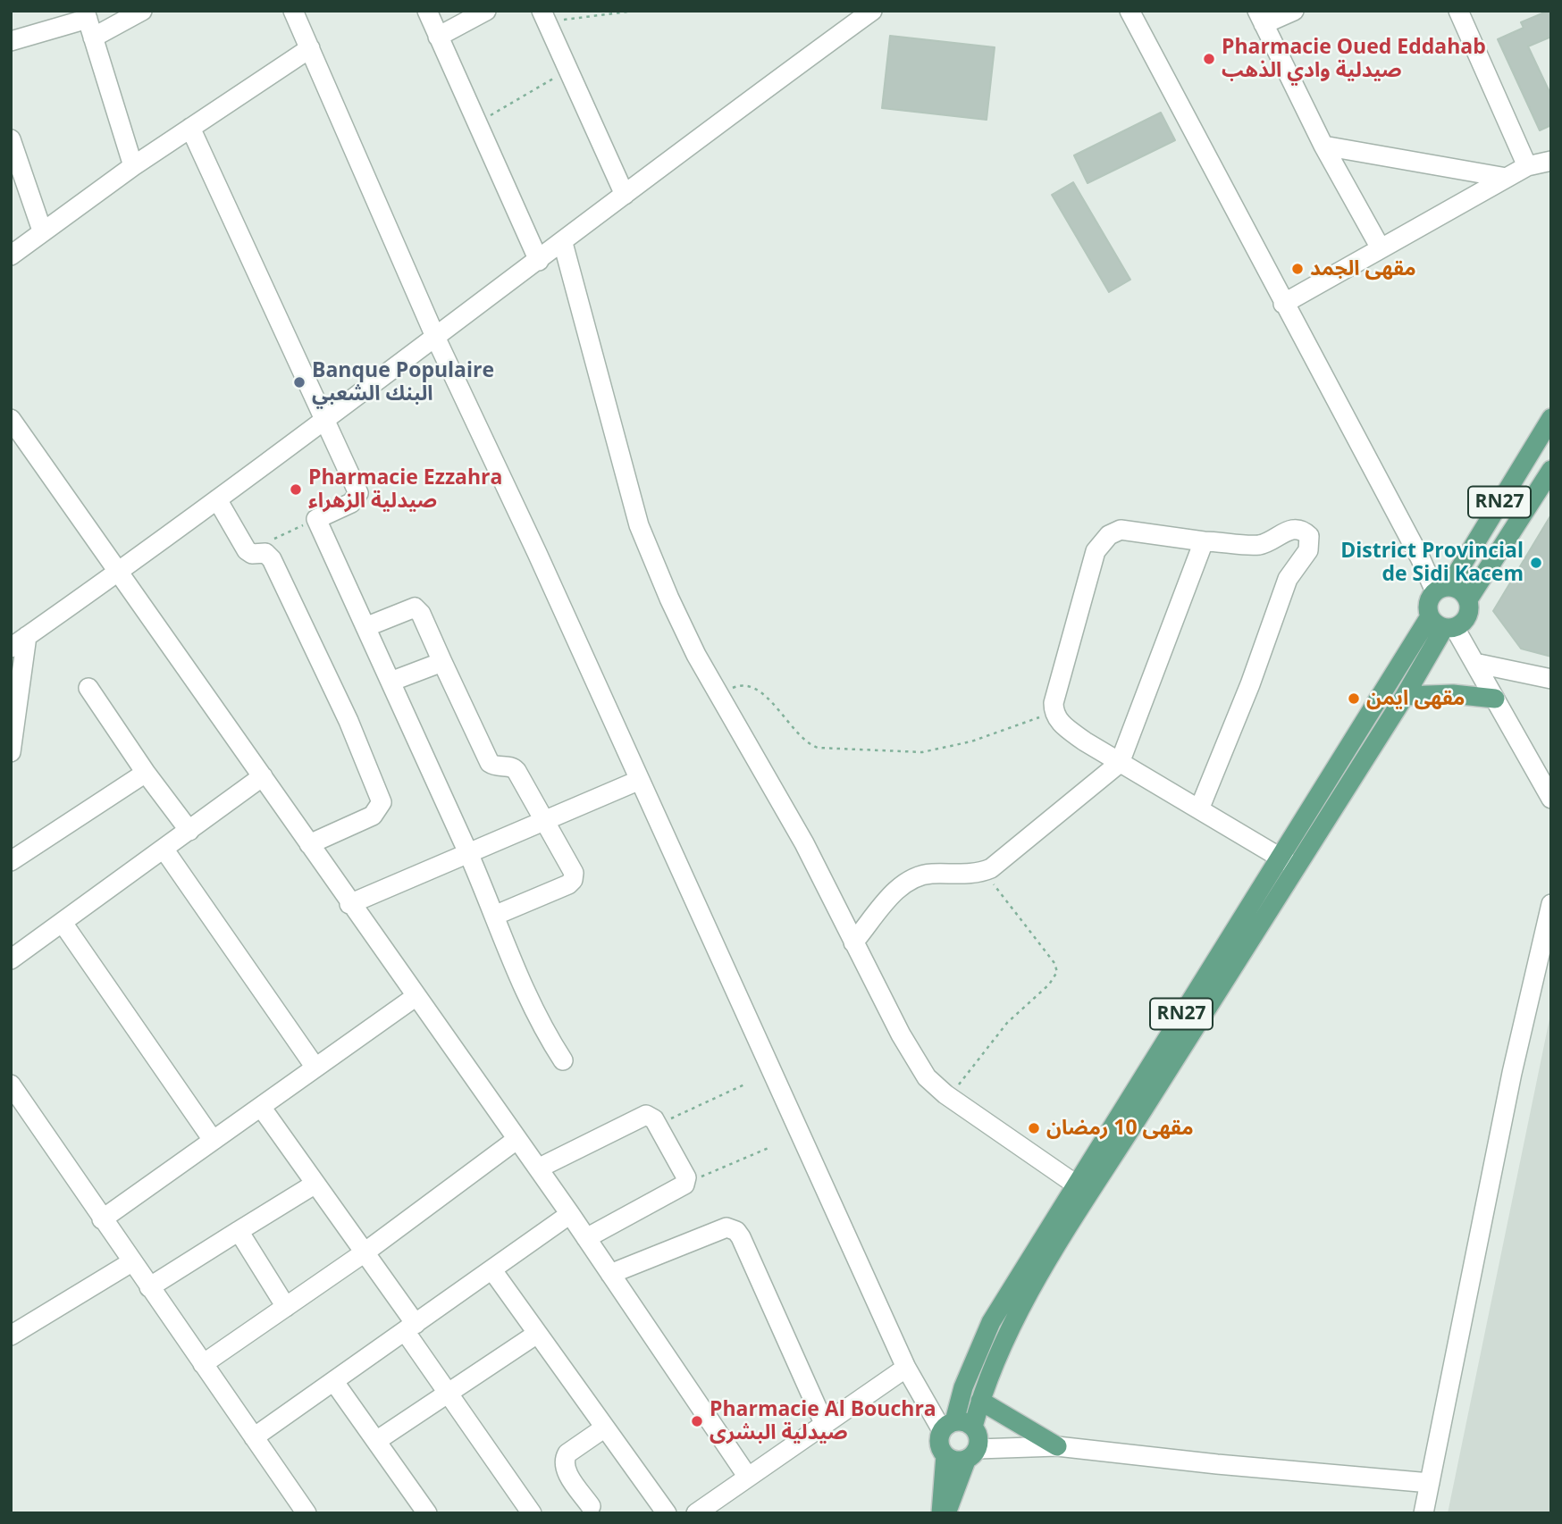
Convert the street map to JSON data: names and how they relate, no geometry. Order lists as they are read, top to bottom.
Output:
{
  "streets": {
    "main road": ["RN27"]
  },
  "places": [
    "Pharmacie Oued Eddahab صيدلية وادي الذهب",
    "مقهى الجمد",
    "Banque Populaire البنك الشعبي",
    "Pharmacie Ezzahra صيدلية الزهراء",
    "District Provincial de Sidi Kacem",
    "مقهى ايمن",
    "مقهى 10 رمضان",
    "Pharmacie Al Bouchra صيدلية البشرى"
  ]
}
